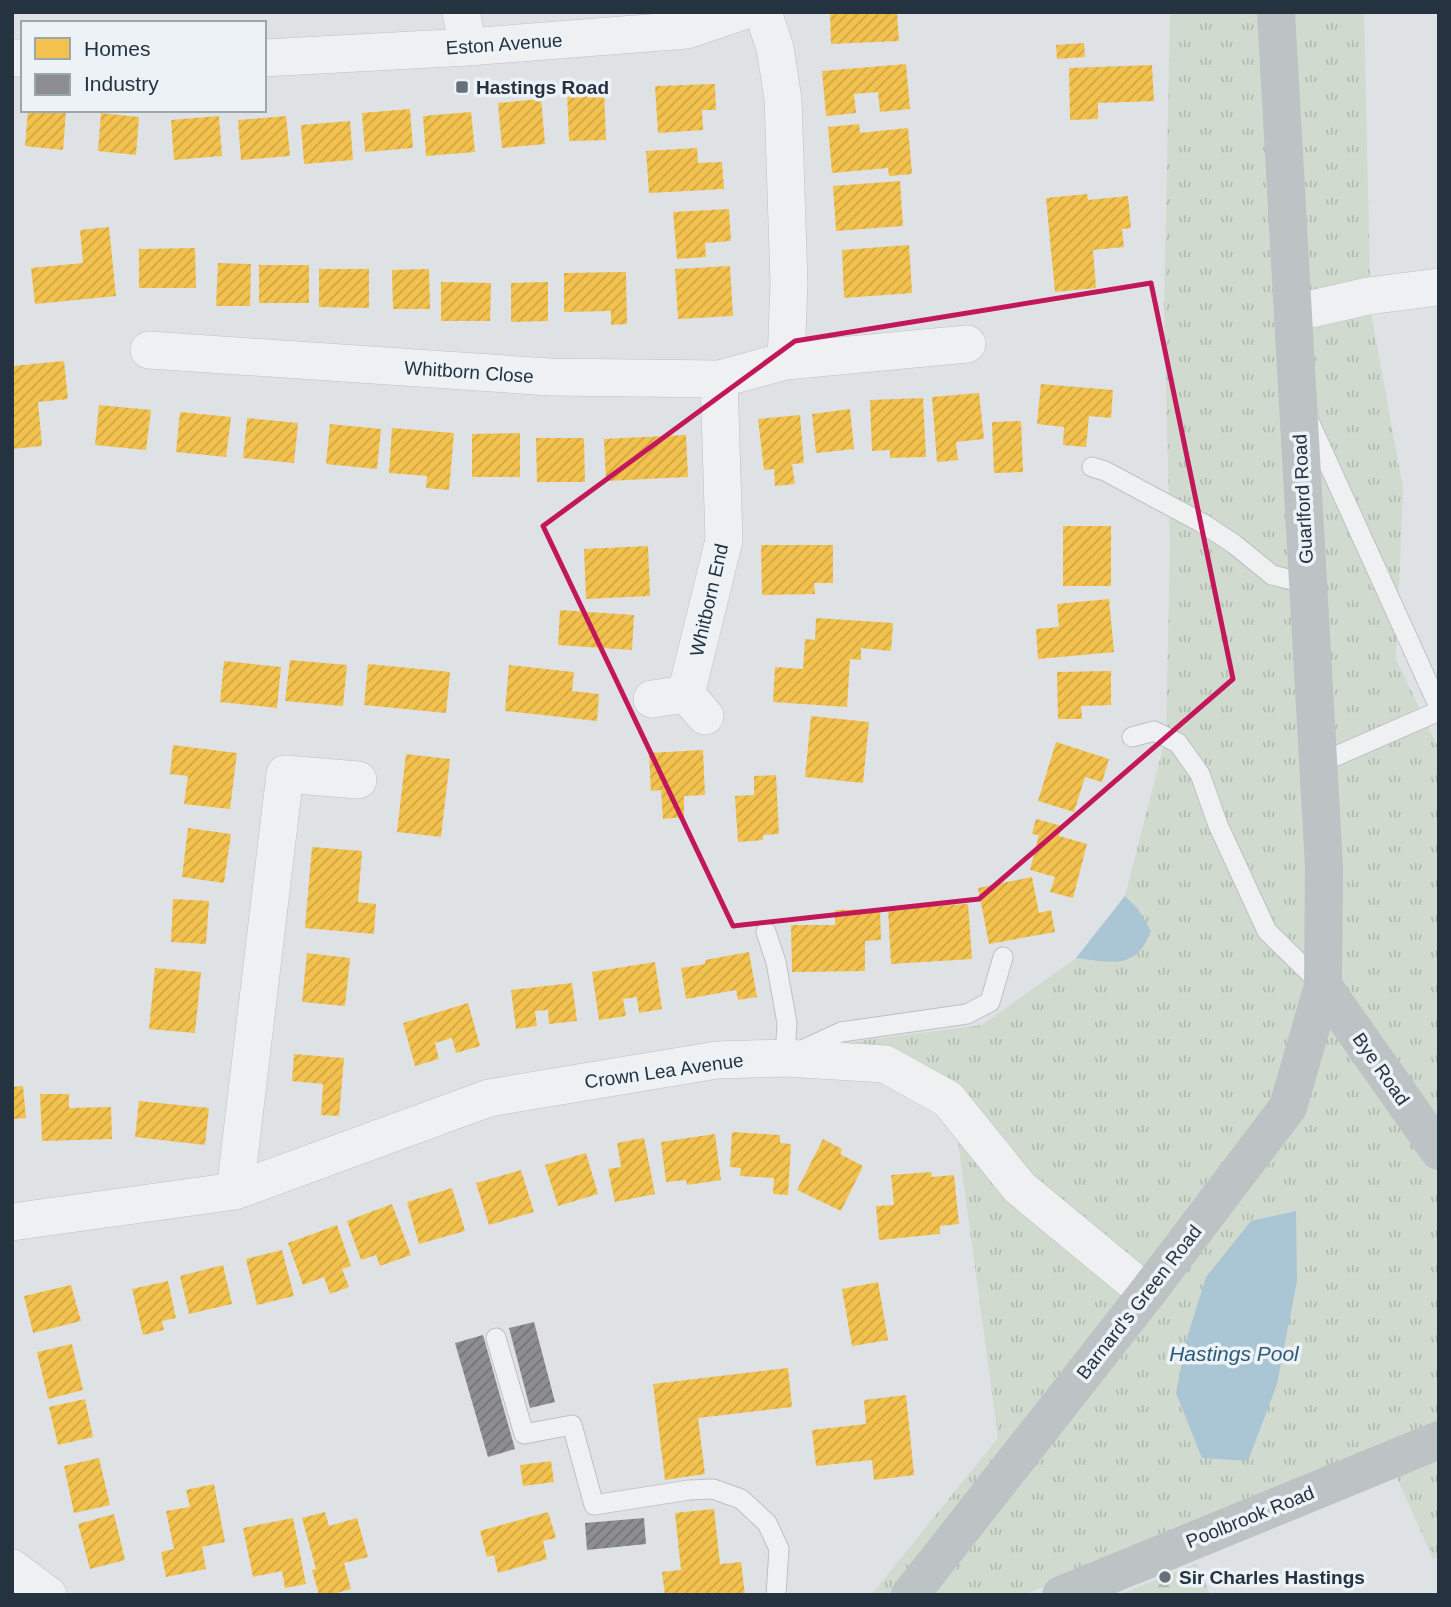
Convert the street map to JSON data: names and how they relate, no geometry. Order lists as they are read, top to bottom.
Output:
{
  "streets": {
    "main road": [
      "Guarlford Road",
      "Bye Road",
      "Barnard's Green Road",
      "Poolbrook Road"
    ],
    "street": [
      "Eston Avenue",
      "Whitborn Close",
      "Whitborn End",
      "Crown Lea Avenue"
    ]
  },
  "crossings": [
    ["Whitborn Close", "Whitborn End"],
    ["Guarlford Road", "Bye Road"],
    ["Guarlford Road", "Barnard's Green Road"],
    ["Bye Road", "Barnard's Green Road"],
    ["Crown Lea Avenue", "Barnard's Green Road"]
  ],
  "water": ["Hastings Pool"],
  "places": {
    "transit": ["Hastings Road"],
    "other": ["Sir Charles Hastings"]
  },
  "legend": ["Homes", "Industry"]
}
